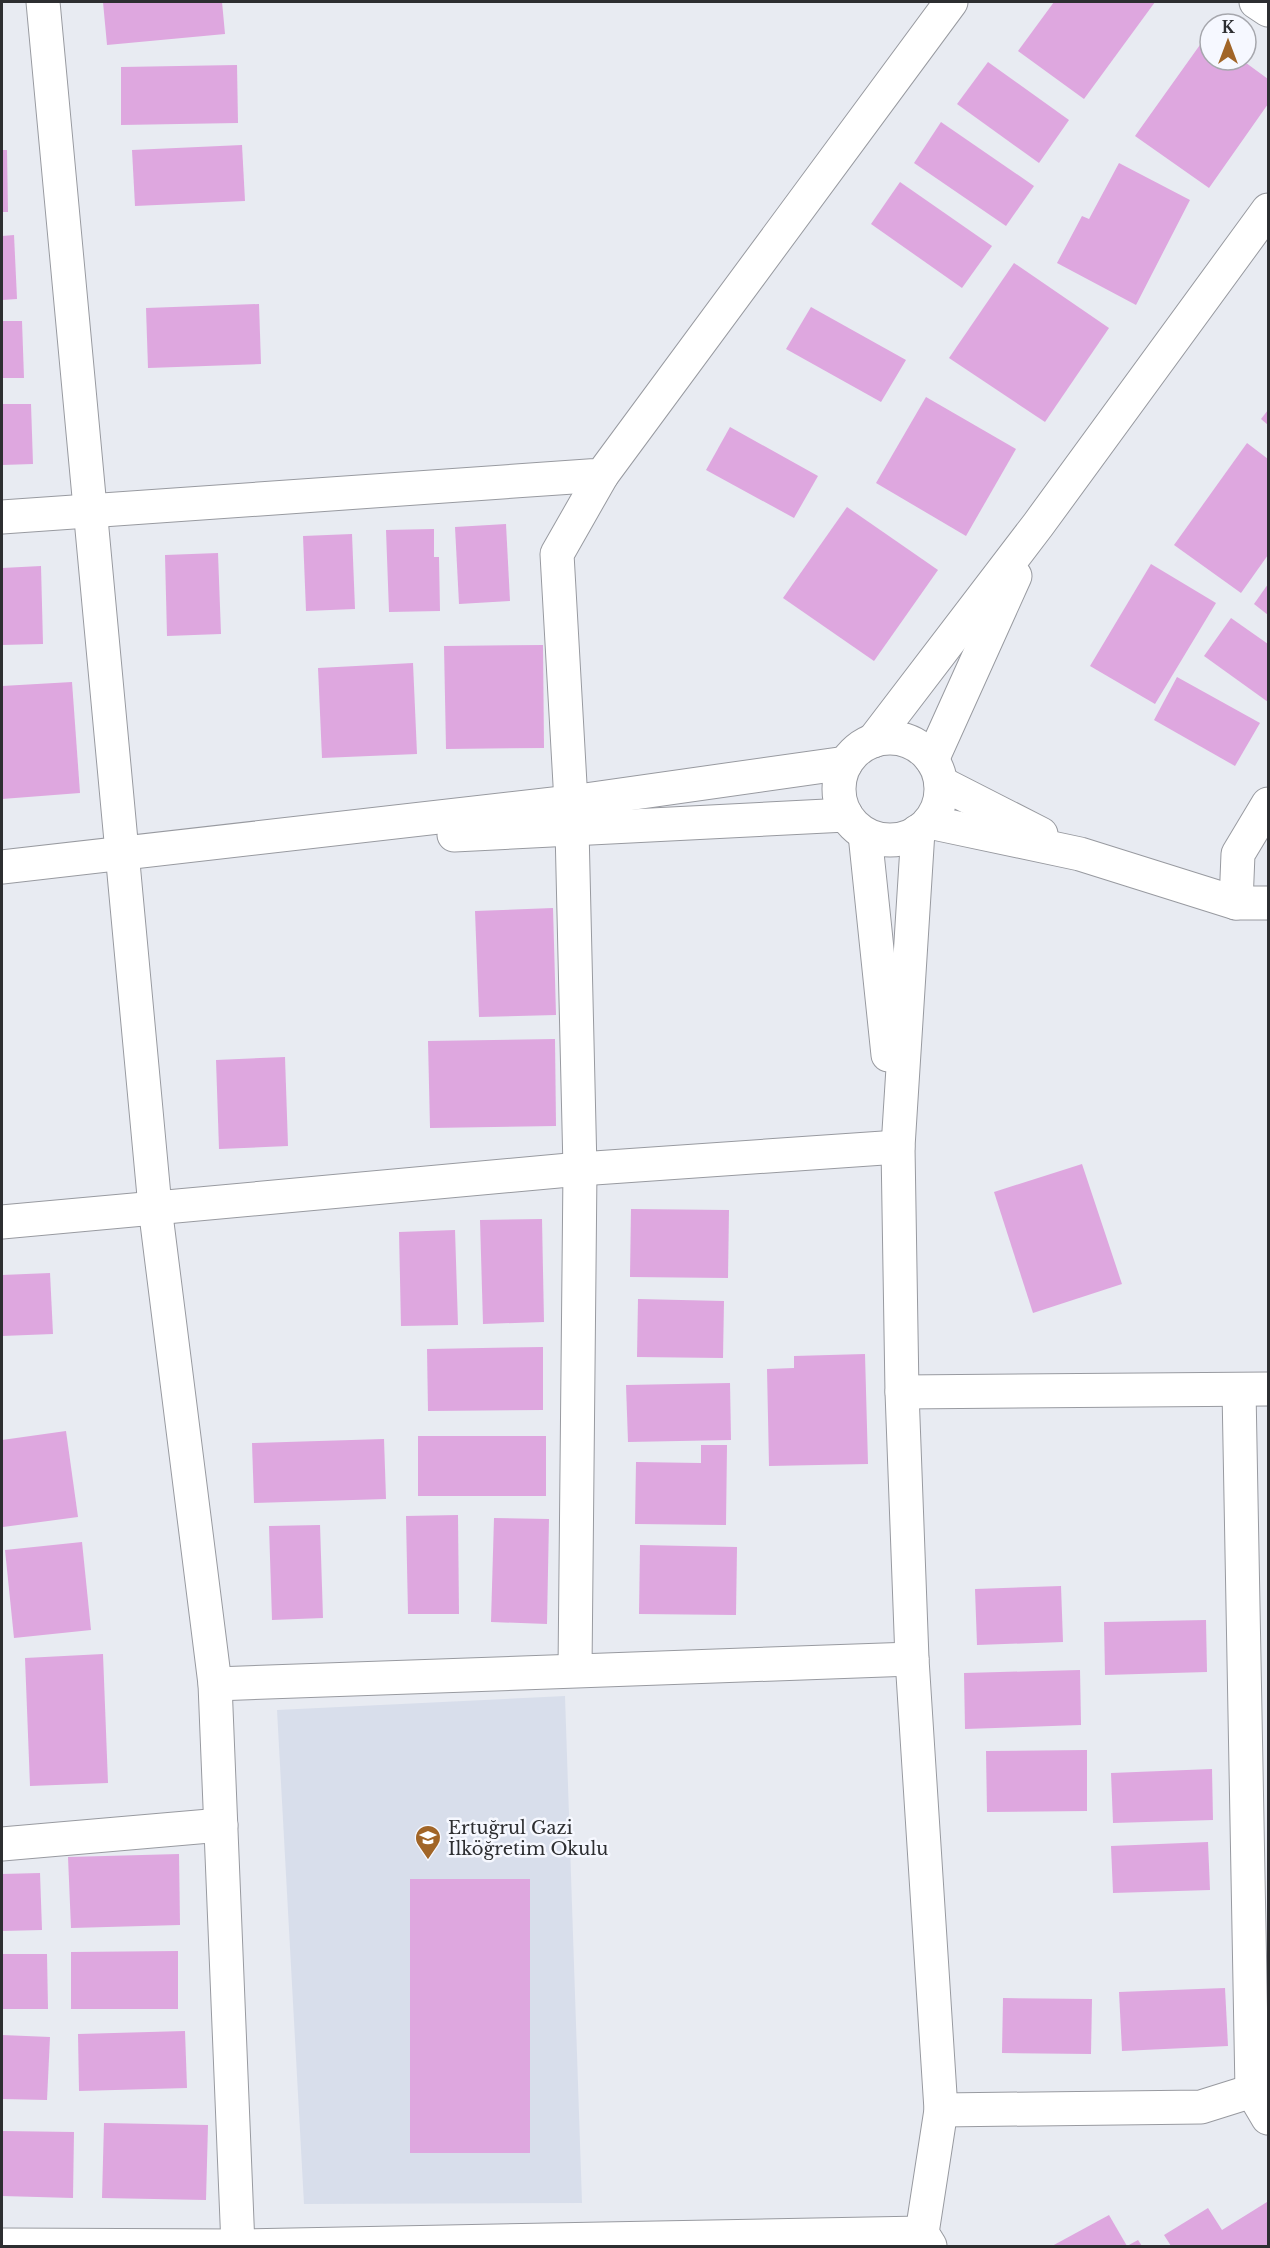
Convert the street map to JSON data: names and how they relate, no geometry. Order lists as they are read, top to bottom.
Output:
{
  "places": {
    "school or university": ["Ertuğrul Gazi İlköğretim Okulu"]
  },
  "north": "top"
}
